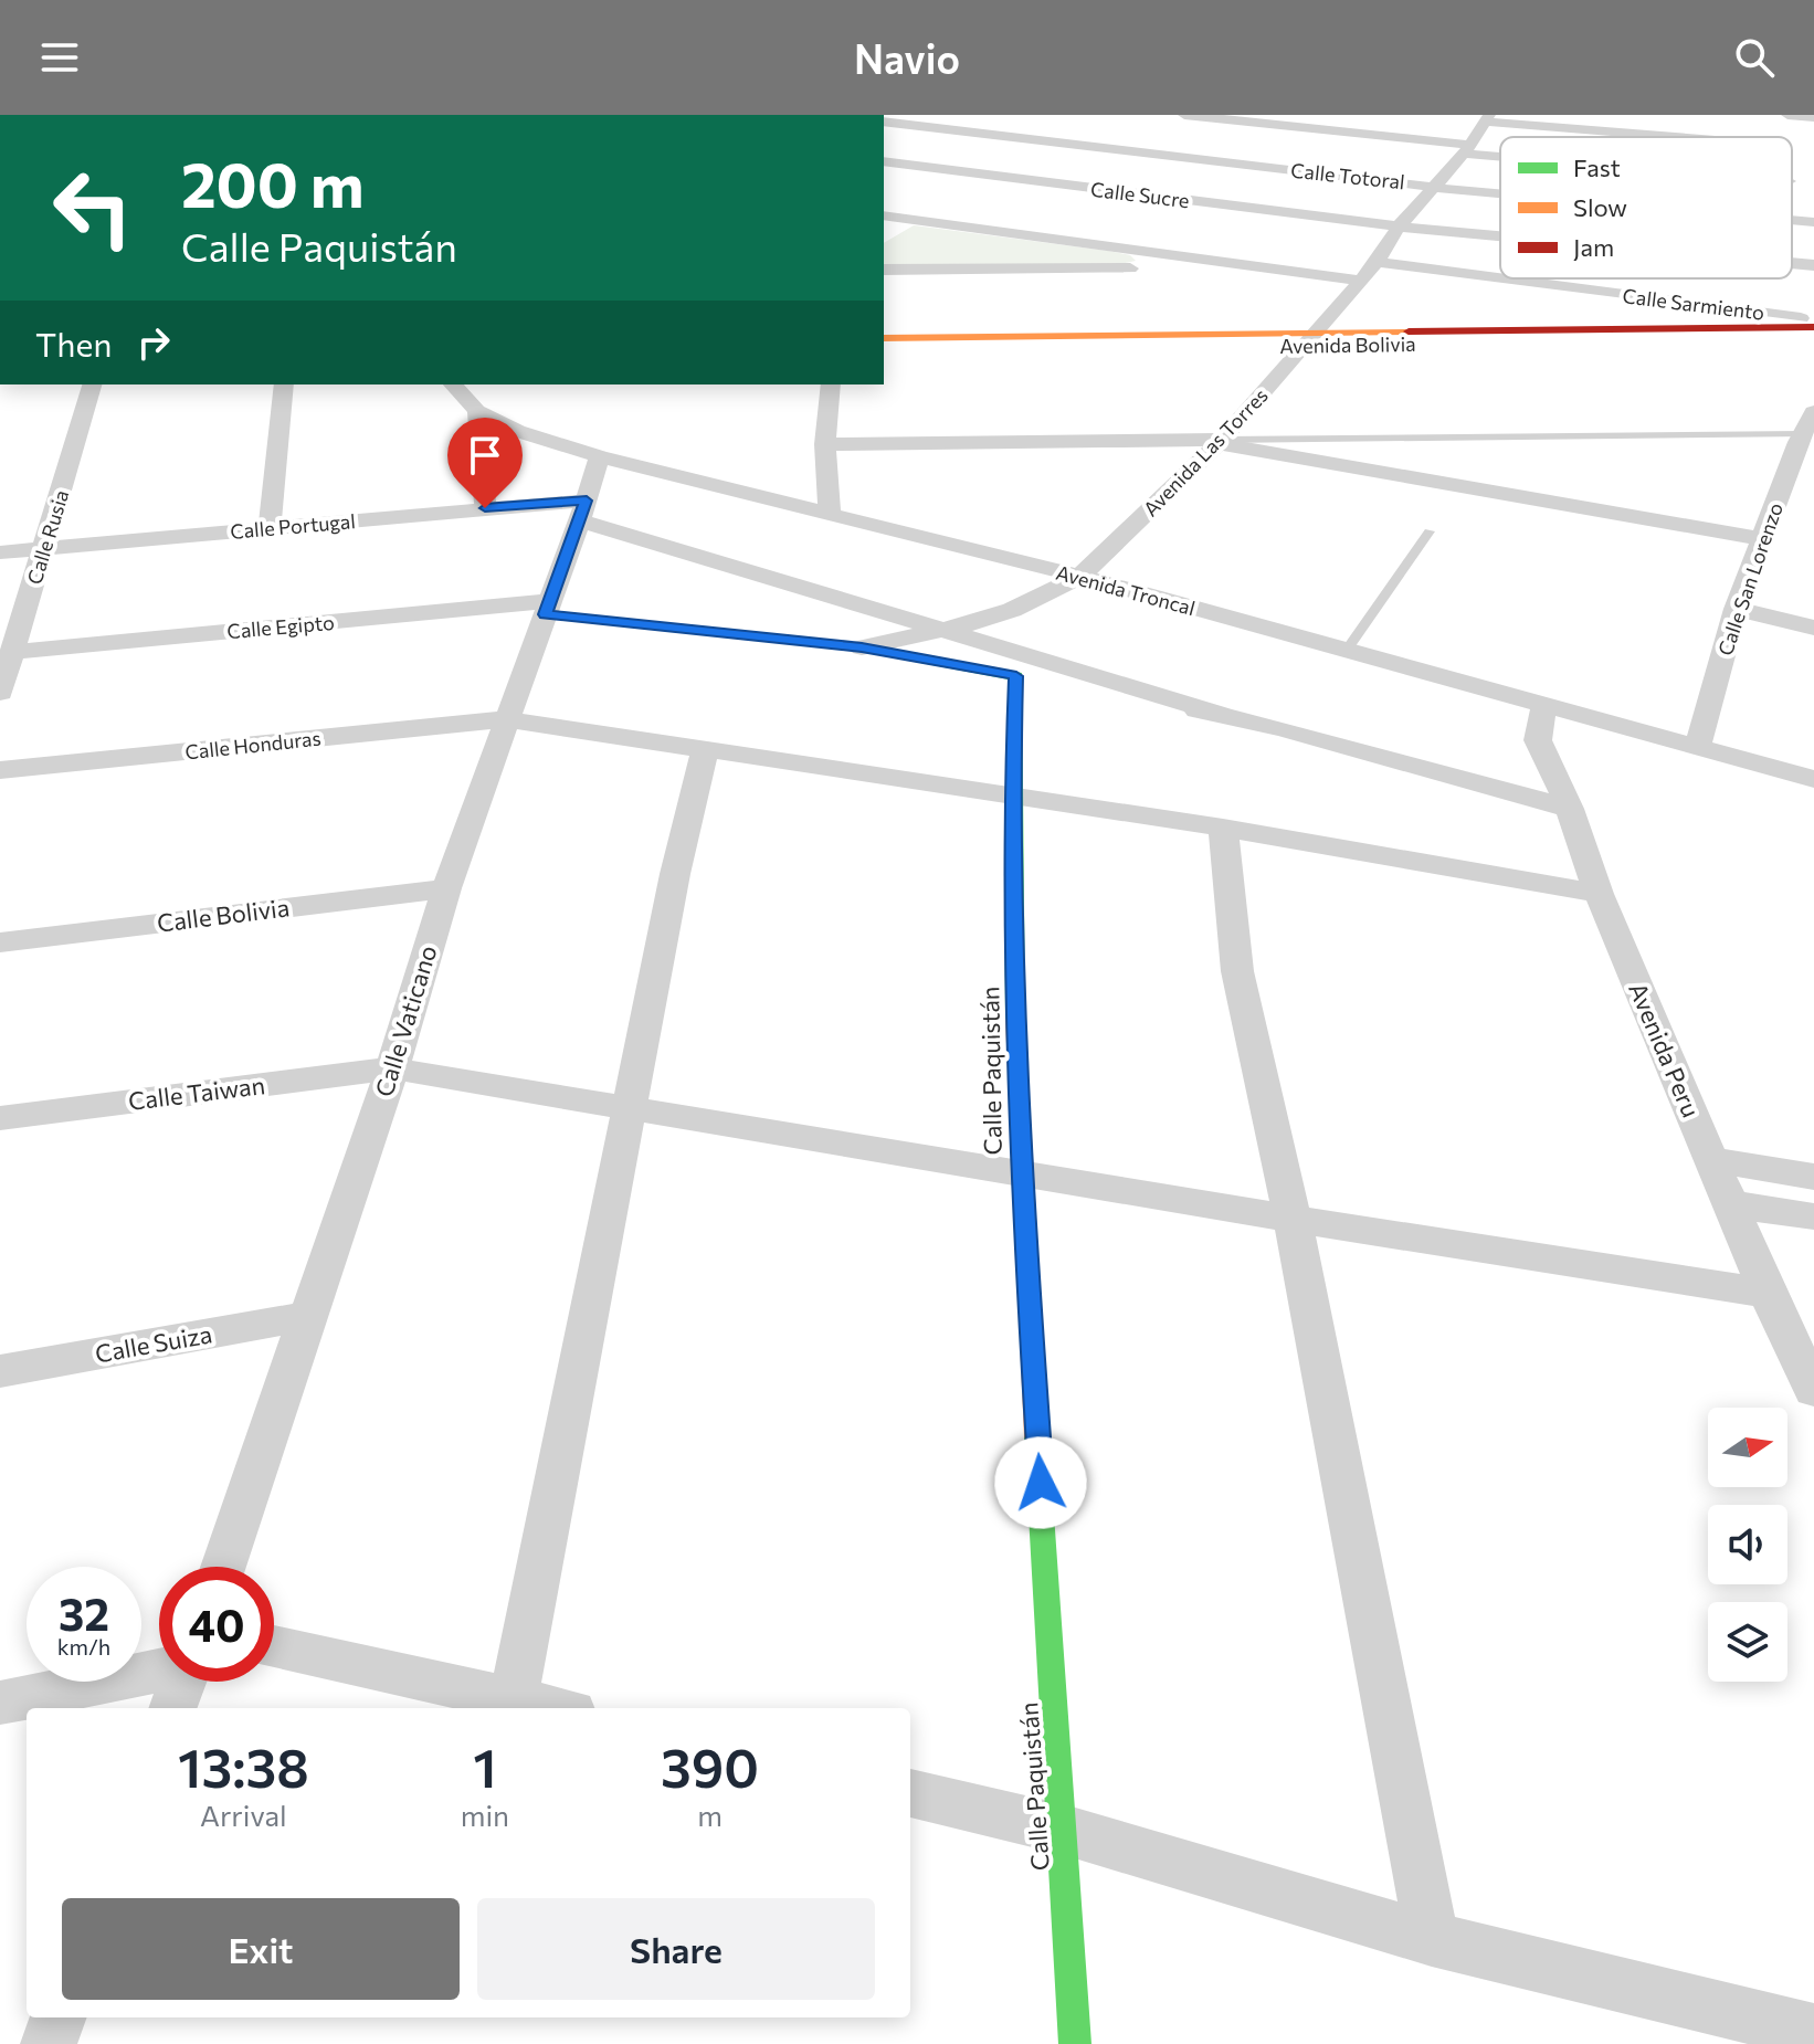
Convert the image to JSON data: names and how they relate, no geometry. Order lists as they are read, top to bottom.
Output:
{
  "streets": {
    "street": [
      "Calle Totoral",
      "Calle Sucre",
      "Calle Sarmiento",
      "Avenida Bolivia",
      "Avenida Las Torres",
      "Calle Portugal",
      "Calle Rusia",
      "Calle San Lorenzo",
      "Avenida Troncal",
      "Calle Egipto",
      "Calle Honduras",
      "Calle Bolivia",
      "Calle Vaticano",
      "Avenida Peru",
      "Calle Paquistán",
      "Calle Taiwan",
      "Calle Suiza"
    ]
  },
  "crossings": [
    ["Calle Totoral", "Avenida Las Torres"],
    ["Calle Sucre", "Avenida Las Torres"],
    ["Calle Sarmiento", "Avenida Bolivia"],
    ["Calle Sarmiento", "Avenida Las Torres"],
    ["Avenida Bolivia", "Avenida Las Torres"],
    ["Avenida Las Torres", "Avenida Troncal"],
    ["Calle Portugal", "Calle Rusia"],
    ["Calle Portugal", "Calle Vaticano"],
    ["Calle Rusia", "Calle Egipto"],
    ["Calle San Lorenzo", "Avenida Troncal"],
    ["Avenida Troncal", "Calle Vaticano"],
    ["Avenida Troncal", "Avenida Peru"],
    ["Calle Egipto", "Calle Vaticano"],
    ["Calle Honduras", "Calle Vaticano"],
    ["Calle Honduras", "Avenida Peru"],
    ["Calle Honduras", "Calle Paquistán"],
    ["Calle Bolivia", "Calle Vaticano"],
    ["Calle Vaticano", "Calle Taiwan"],
    ["Calle Vaticano", "Calle Suiza"],
    ["Avenida Peru", "Calle Taiwan"],
    ["Calle Paquistán", "Calle Taiwan"]
  ],
  "legend": ["Fast", "Slow", "Jam"],
  "north": "right",
  "page": {
    "header": "Navio",
    "turn": ["200 m", "Calle Paquistán"],
    "then": "Then",
    "speed": "32 km/h",
    "limit": "40",
    "eta": [
      "13:38",
      "Arrival",
      "1",
      "min",
      "390",
      "m"
    ],
    "buttons": ["Exit", "Share"]
  }
}
